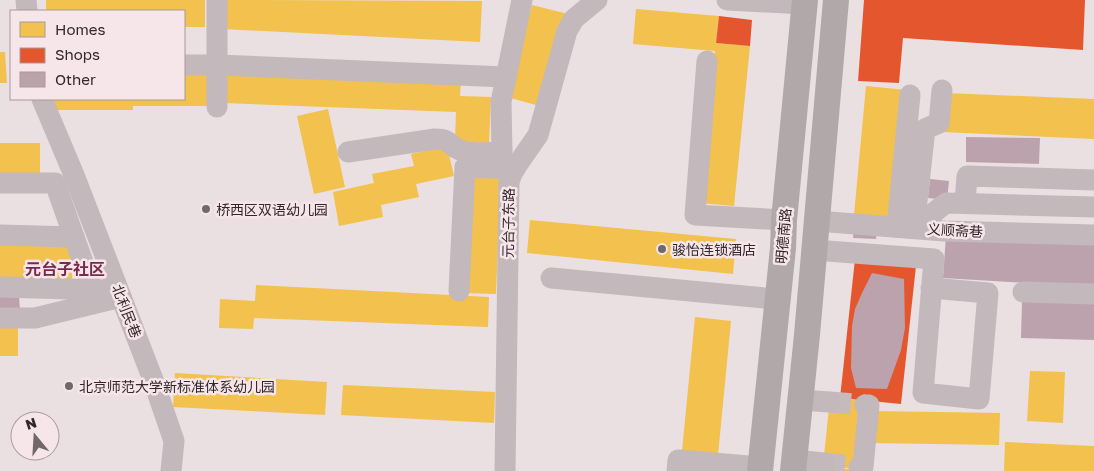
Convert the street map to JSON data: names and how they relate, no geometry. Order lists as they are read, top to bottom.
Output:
{
  "streets": {
    "main road": ["明德南路"],
    "street": ["元台子东路", "义顺斋巷", "北利民巷"]
  },
  "districts": ["元台子社区"],
  "places": ["桥西区双语幼儿园", "骏怡连锁酒店", "北京师范大学新标准体系幼儿园"],
  "legend": ["Homes", "Shops", "Other"],
  "north": "top"
}
